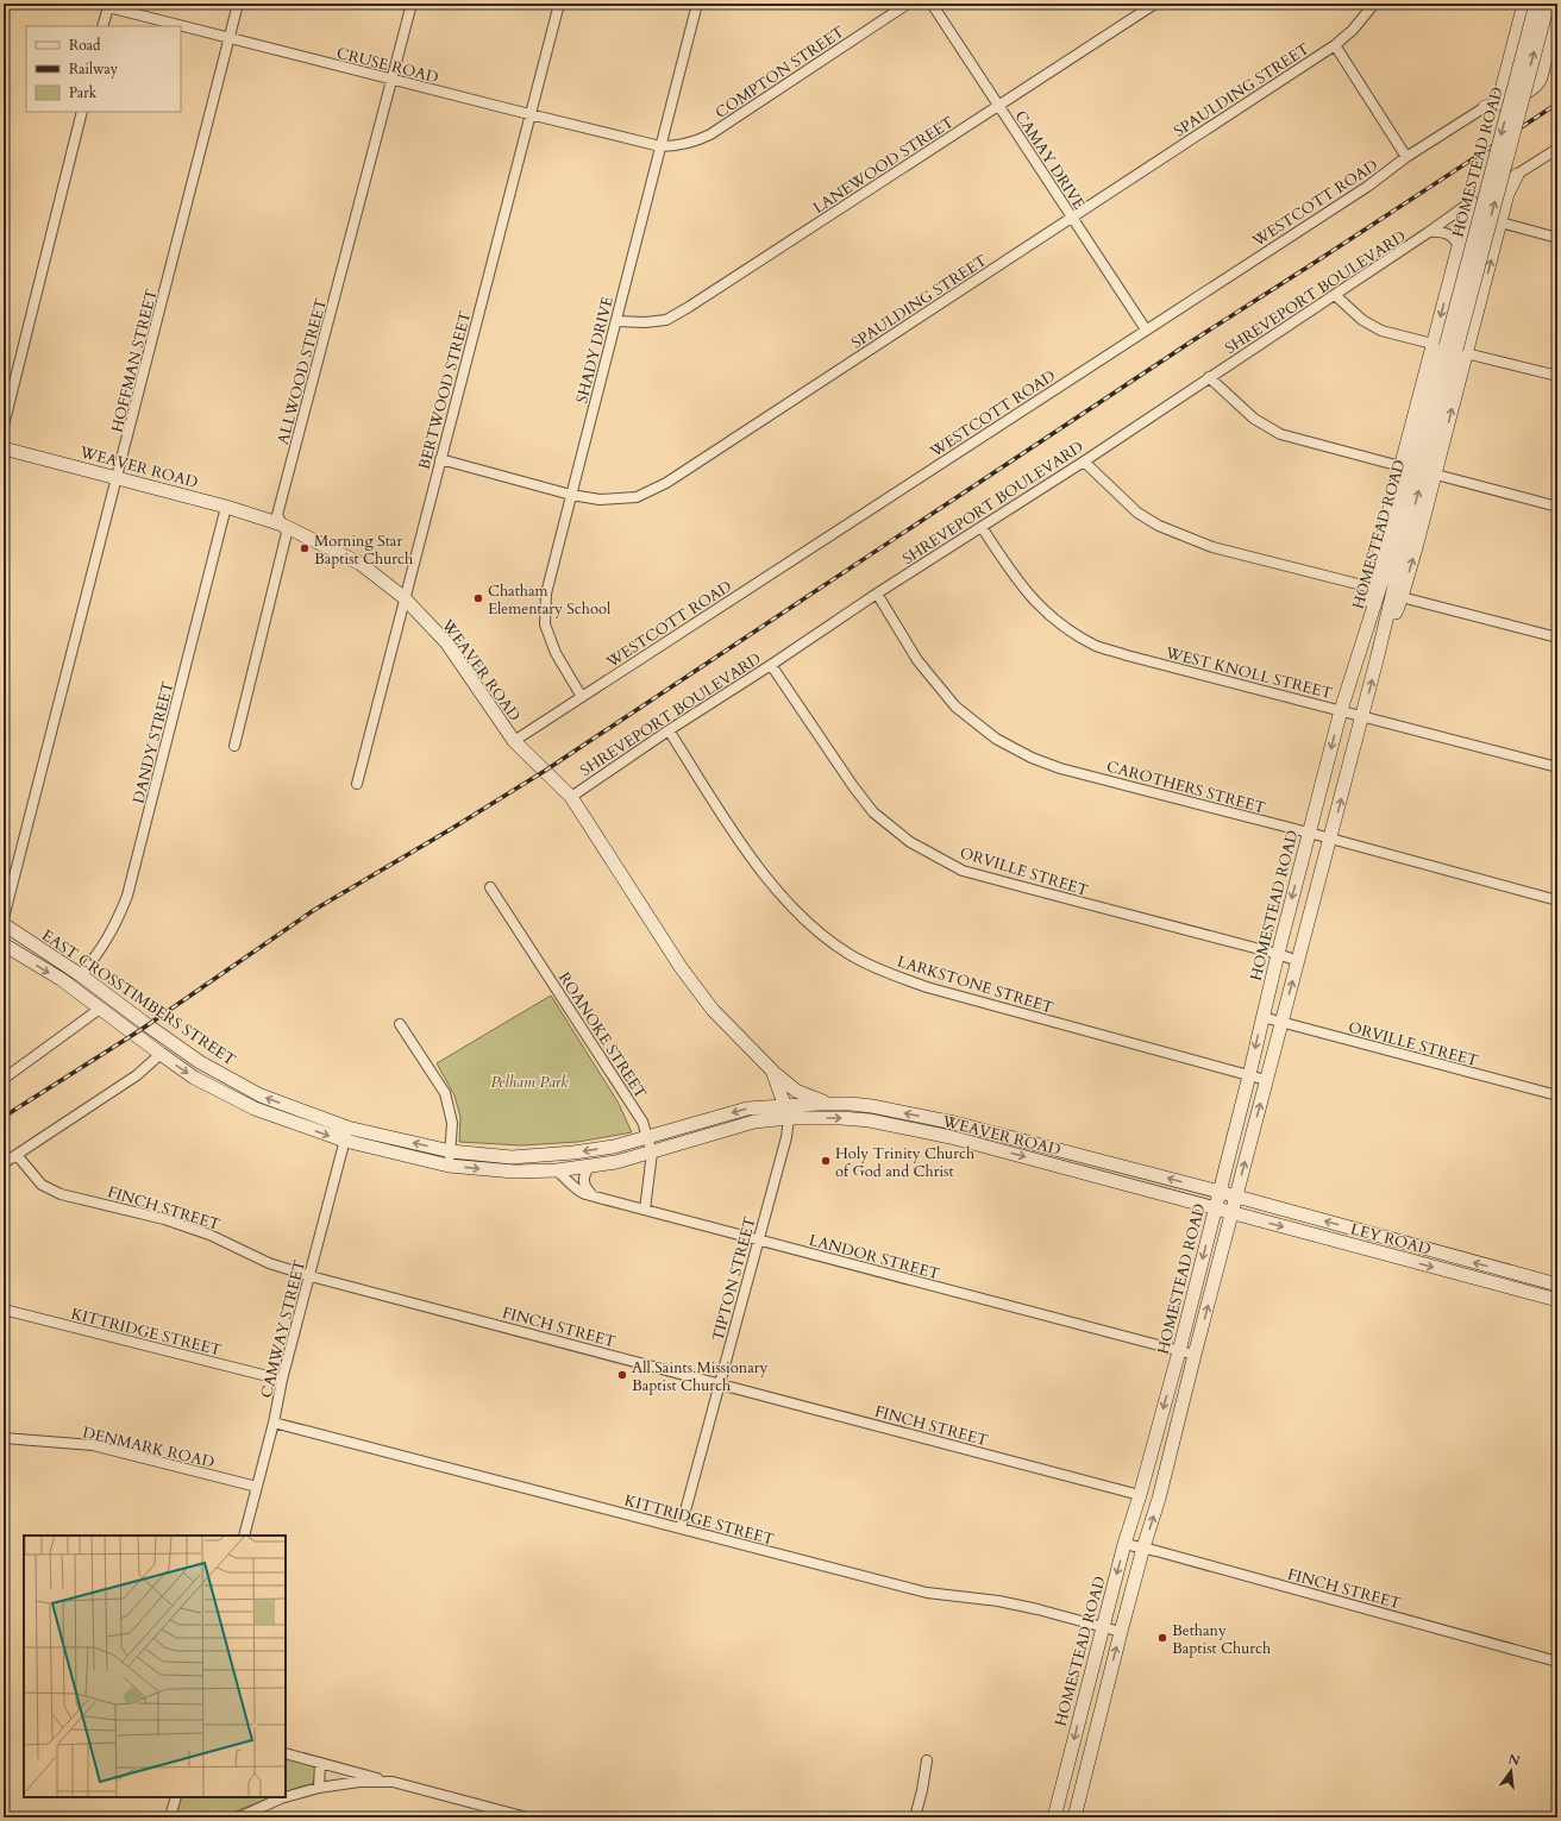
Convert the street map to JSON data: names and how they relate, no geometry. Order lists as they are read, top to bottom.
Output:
{
  "streets": {
    "main road": [
      "HOMESTEAD ROAD",
      "WEAVER ROAD",
      "EAST CROSSTIMBERS STREET",
      "LEY ROAD"
    ],
    "street": [
      "CRUSE ROAD",
      "COMPTON STREET",
      "SPAULDING STREET",
      "CAMAY DRIVE",
      "LANEWOOD STREET",
      "WESTCOTT ROAD",
      "SHREVEPORT BOULEVARD",
      "SHADY DRIVE",
      "HOFFMAN STREET",
      "ALLWOOD STREET",
      "BERTWOOD STREET",
      "WEST KNOLL STREET",
      "DANDY STREET",
      "CAROTHERS STREET",
      "ORVILLE STREET",
      "LARKSTONE STREET",
      "ROANOKE STREET",
      "FINCH STREET",
      "LANDOR STREET",
      "TIPTON STREET",
      "CAMWAY STREET",
      "KITTRIDGE STREET",
      "DENMARK ROAD"
    ]
  },
  "crossings": [
    ["CRUSE ROAD", "COMPTON STREET"],
    ["CRUSE ROAD", "SHADY DRIVE"],
    ["CRUSE ROAD", "HOFFMAN STREET"],
    ["CRUSE ROAD", "ALLWOOD STREET"],
    ["CRUSE ROAD", "BERTWOOD STREET"],
    ["COMPTON STREET", "SHADY DRIVE"],
    ["SPAULDING STREET", "CAMAY DRIVE"],
    ["SPAULDING STREET", "SHADY DRIVE"],
    ["SPAULDING STREET", "BERTWOOD STREET"],
    ["CAMAY DRIVE", "LANEWOOD STREET"],
    ["CAMAY DRIVE", "WESTCOTT ROAD"],
    ["HOMESTEAD ROAD", "WEAVER ROAD"],
    ["HOMESTEAD ROAD", "WEST KNOLL STREET"],
    ["HOMESTEAD ROAD", "CAROTHERS STREET"],
    ["HOMESTEAD ROAD", "ORVILLE STREET"],
    ["HOMESTEAD ROAD", "LARKSTONE STREET"],
    ["HOMESTEAD ROAD", "FINCH STREET"],
    ["HOMESTEAD ROAD", "LEY ROAD"],
    ["HOMESTEAD ROAD", "LANDOR STREET"],
    ["HOMESTEAD ROAD", "KITTRIDGE STREET"],
    ["LANEWOOD STREET", "SHADY DRIVE"],
    ["WESTCOTT ROAD", "SHADY DRIVE"],
    ["WESTCOTT ROAD", "WEAVER ROAD"],
    ["SHREVEPORT BOULEVARD", "WEAVER ROAD"],
    ["SHREVEPORT BOULEVARD", "WEST KNOLL STREET"],
    ["SHREVEPORT BOULEVARD", "CAROTHERS STREET"],
    ["SHREVEPORT BOULEVARD", "ORVILLE STREET"],
    ["SHREVEPORT BOULEVARD", "LARKSTONE STREET"],
    ["HOFFMAN STREET", "WEAVER ROAD"],
    ["ALLWOOD STREET", "WEAVER ROAD"],
    ["BERTWOOD STREET", "WEAVER ROAD"],
    ["WEAVER ROAD", "DANDY STREET"],
    ["WEAVER ROAD", "EAST CROSSTIMBERS STREET"],
    ["WEAVER ROAD", "LEY ROAD"],
    ["WEAVER ROAD", "TIPTON STREET"],
    ["DANDY STREET", "EAST CROSSTIMBERS STREET"],
    ["EAST CROSSTIMBERS STREET", "ROANOKE STREET"],
    ["EAST CROSSTIMBERS STREET", "LANDOR STREET"],
    ["EAST CROSSTIMBERS STREET", "TIPTON STREET"],
    ["EAST CROSSTIMBERS STREET", "CAMWAY STREET"],
    ["ROANOKE STREET", "LANDOR STREET"],
    ["FINCH STREET", "TIPTON STREET"],
    ["FINCH STREET", "CAMWAY STREET"],
    ["LANDOR STREET", "TIPTON STREET"],
    ["TIPTON STREET", "KITTRIDGE STREET"],
    ["CAMWAY STREET", "KITTRIDGE STREET"],
    ["CAMWAY STREET", "DENMARK ROAD"]
  ],
  "parks": ["Pelham Park"],
  "places": [
    "Morning Star Baptist Church",
    "Chatham Elementary School",
    "Holy Trinity Church of God and Christ",
    "All Saints Missionary Baptist Church",
    "Bethany Baptist Church"
  ],
  "legend": ["Road", "Railway", "Park"],
  "north": "top"
}
